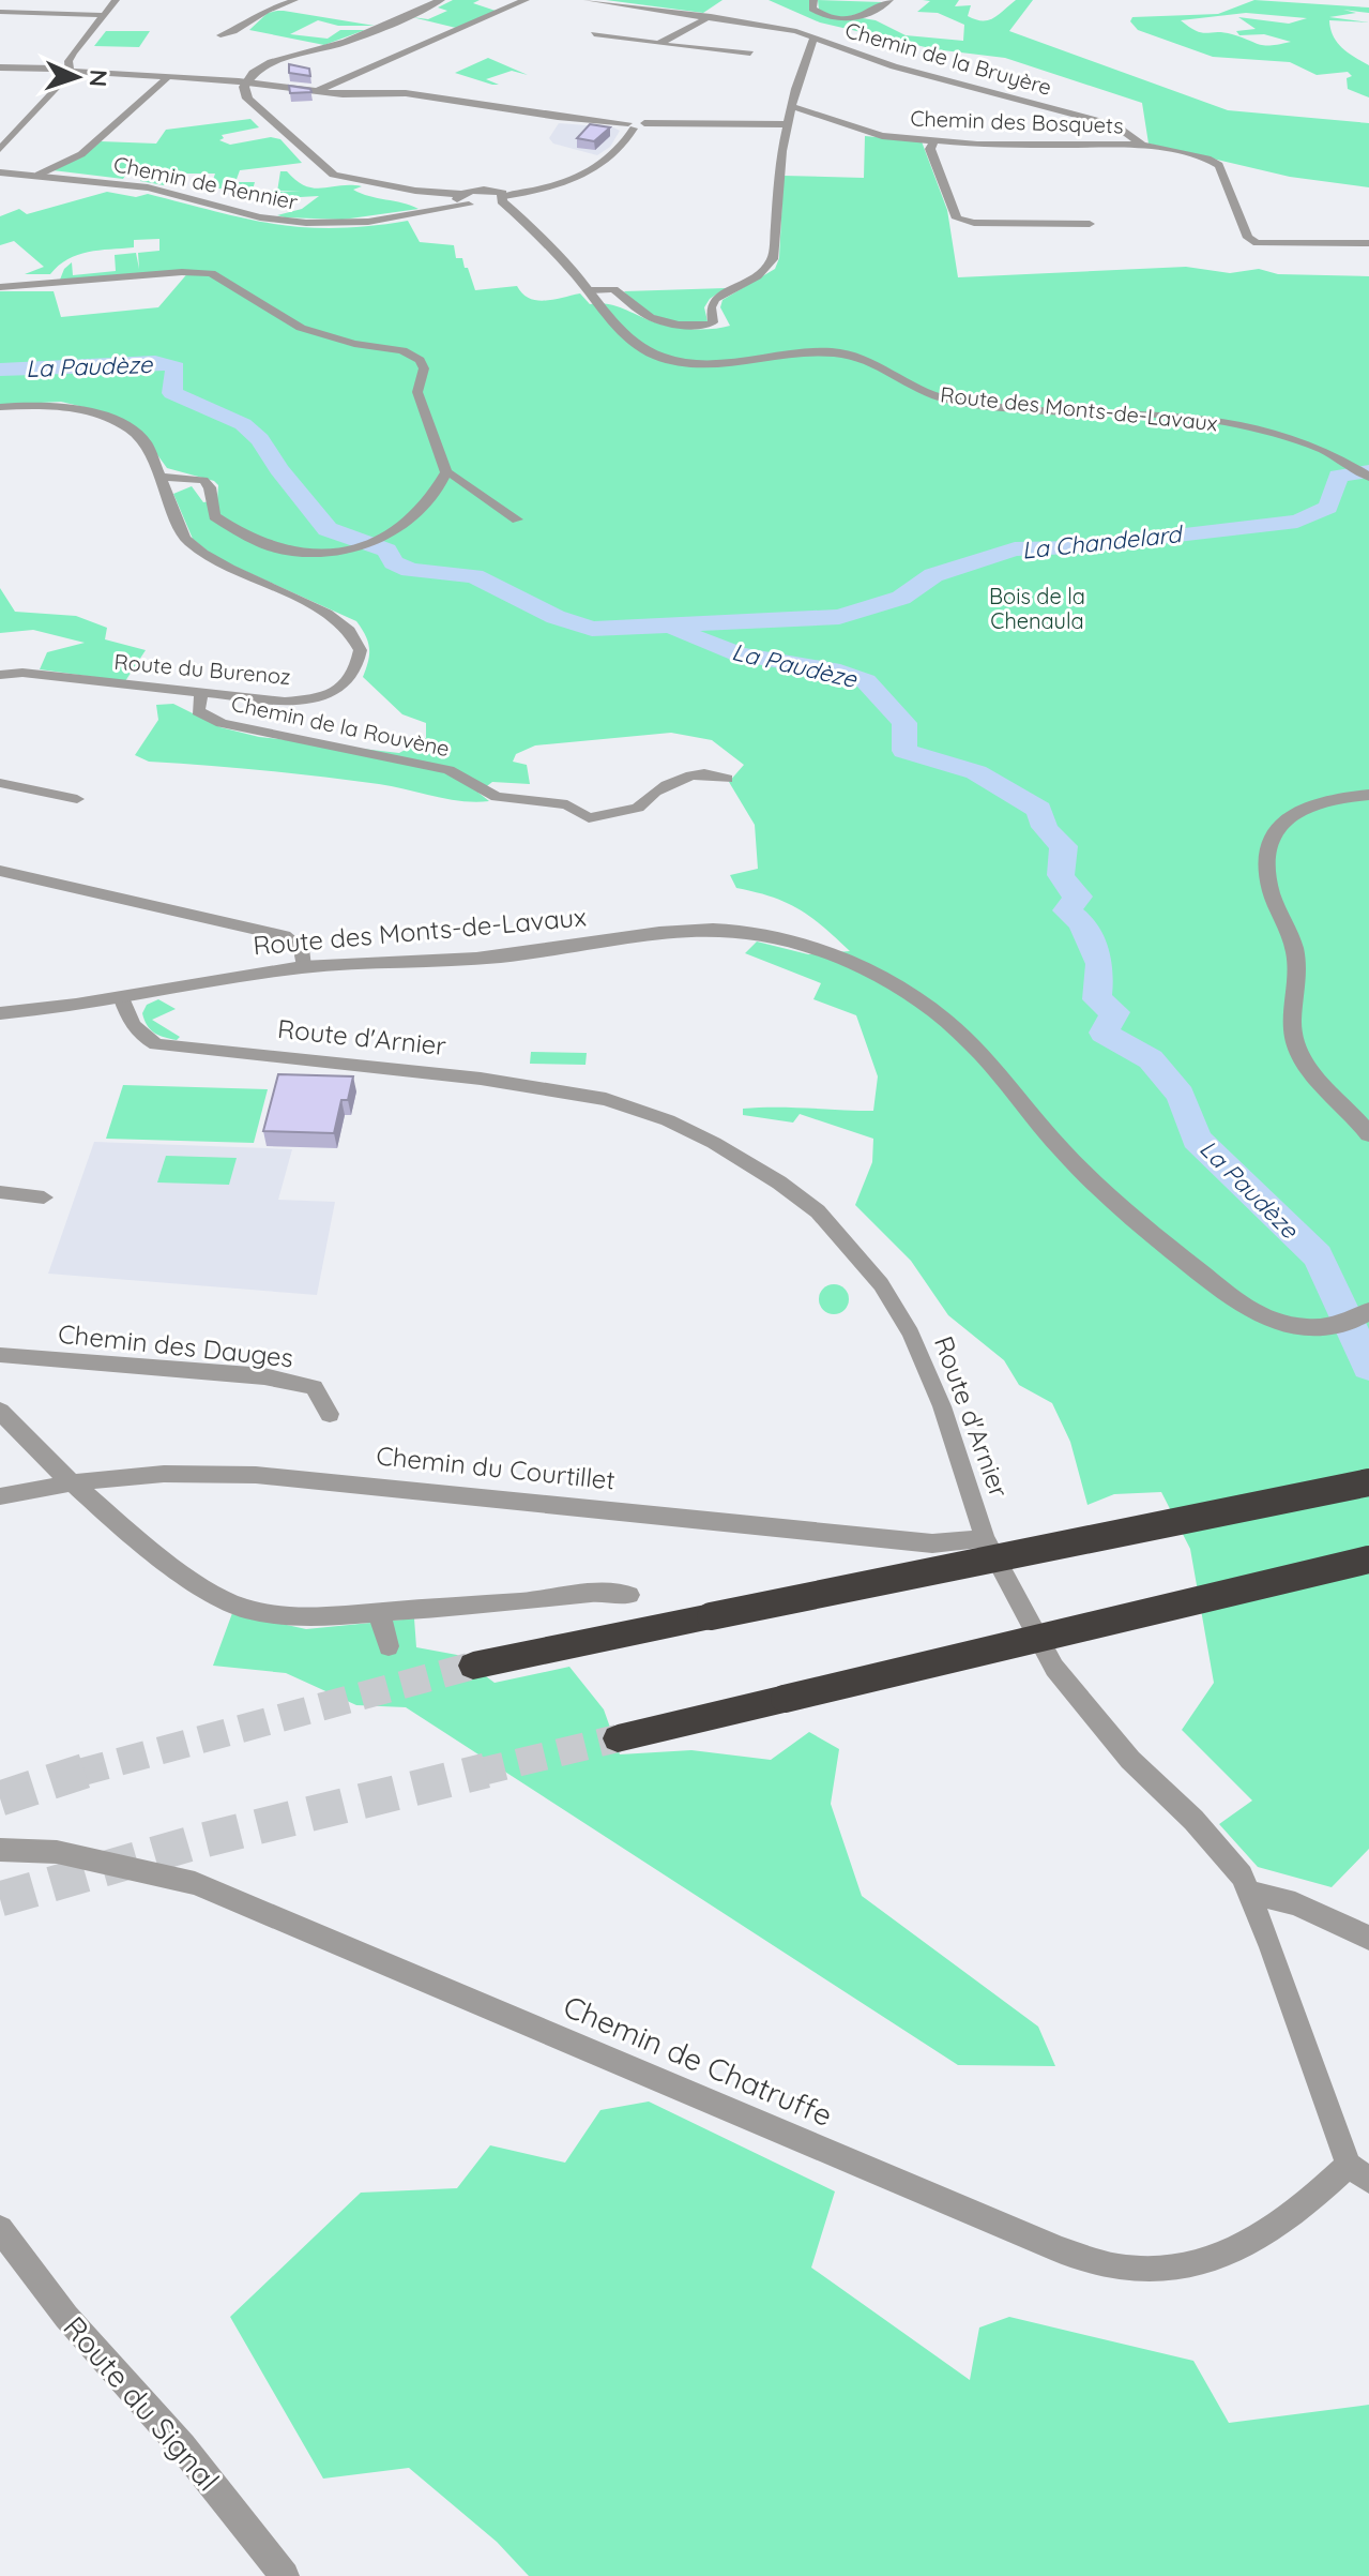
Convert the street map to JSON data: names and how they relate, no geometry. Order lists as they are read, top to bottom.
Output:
{
  "streets": {
    "street": [
      "Chemin de la Bruyère",
      "Chemin des Bosquets",
      "Chemin de Rennier",
      "Route des Monts-de-Lavaux",
      "Route du Burenoz",
      "Chemin de la Rouvène",
      "Route d'Arnier",
      "Chemin des Dauges",
      "Chemin du Courtillet",
      "Chemin de Chatruffe",
      "Route du Signal"
    ]
  },
  "crossings": [
    ["Chemin de la Bruyère", "Chemin des Bosquets"],
    ["Route des Monts-de-Lavaux", "Route d'Arnier"],
    ["Route du Burenoz", "Chemin de la Rouvène"],
    ["Route d'Arnier", "Chemin du Courtillet"],
    ["Route d'Arnier", "Chemin de Chatruffe"]
  ],
  "water": ["La Paudèze", "La Chandelard"],
  "parks": ["Bois de la Chenaula"],
  "north": "right"
}
